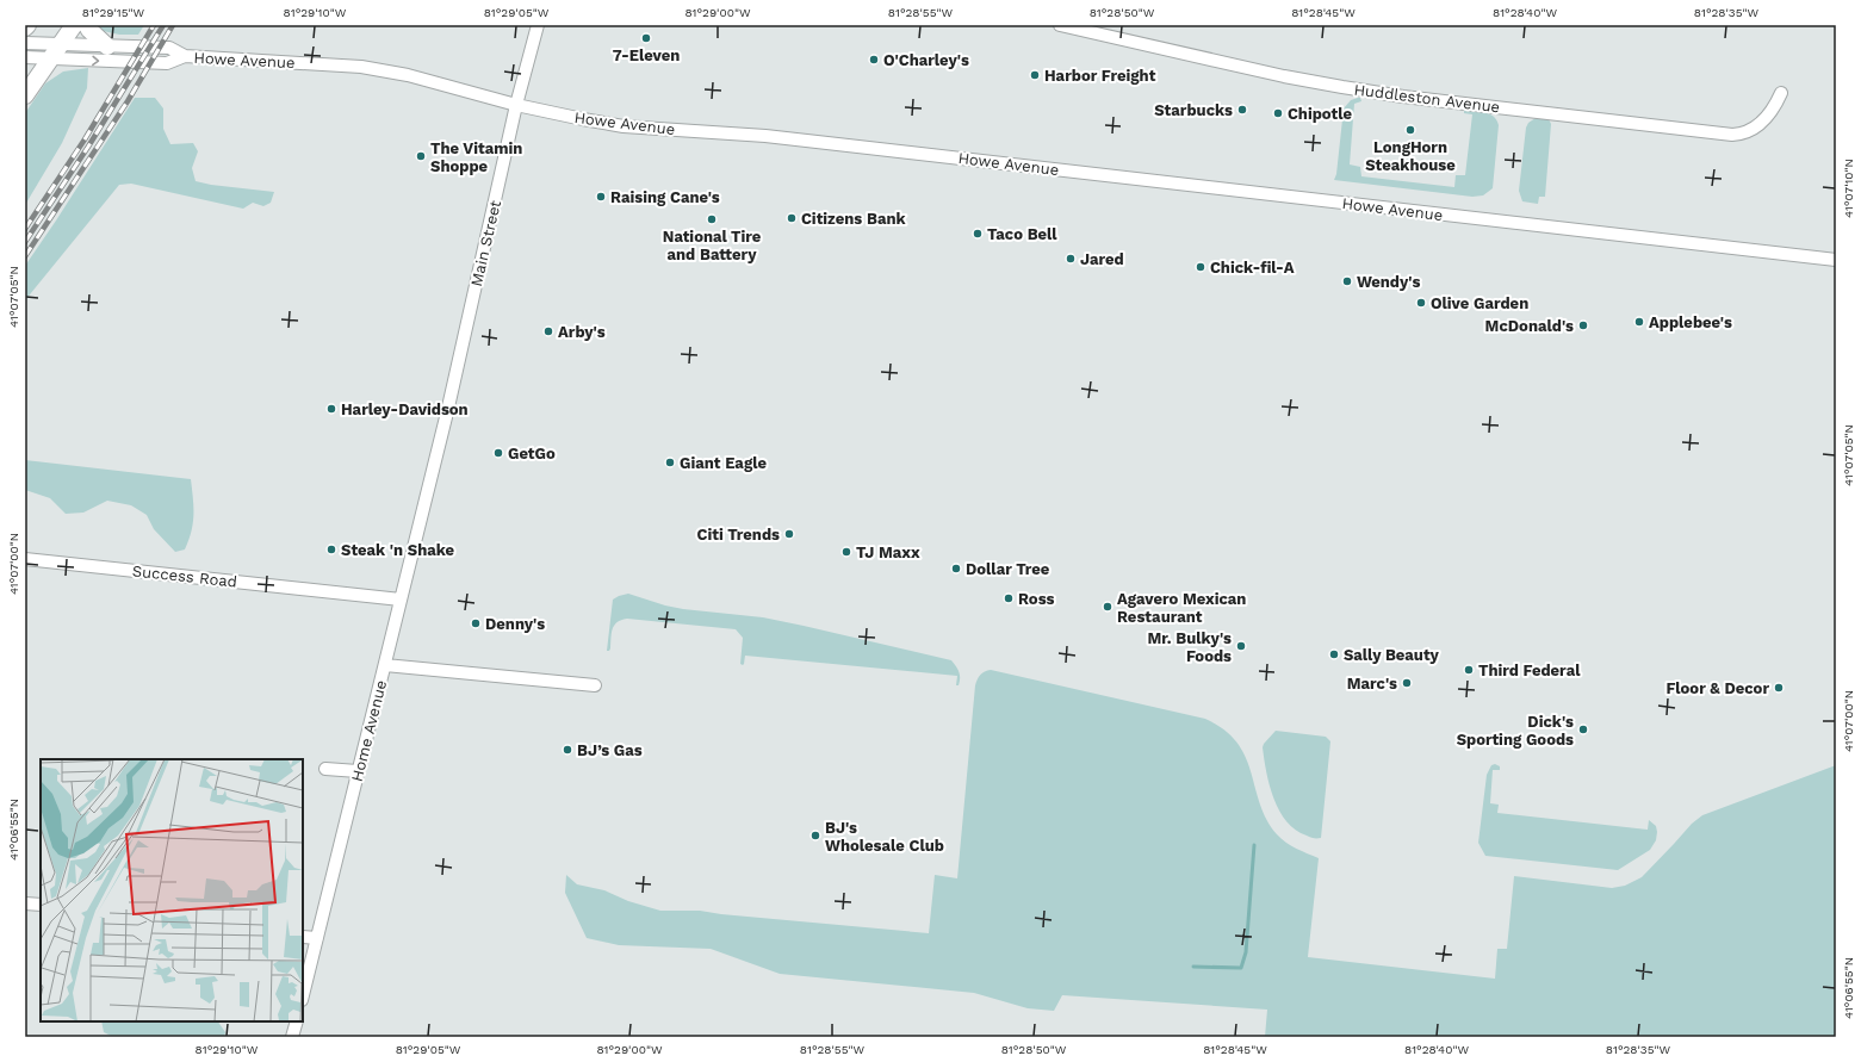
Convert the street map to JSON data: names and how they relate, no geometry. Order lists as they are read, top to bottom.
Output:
{
  "streets": {
    "street": [
      "Howe Avenue",
      "Huddleston Avenue",
      "Main Street",
      "Success Road",
      "Home Avenue"
    ]
  },
  "crossings": [
    ["Howe Avenue", "Main Street"],
    ["Main Street", "Home Avenue"],
    ["Success Road", "Home Avenue"]
  ],
  "places": [
    "7-Eleven",
    "O'Charley's",
    "Harbor Freight",
    "Starbucks",
    "Chipotle",
    "LongHorn Steakhouse",
    "The Vitamin Shoppe",
    "Raising Cane's",
    "Citizens Bank",
    "National Tire and Battery",
    "Taco Bell",
    "Jared",
    "Chick-fil-A",
    "Wendy's",
    "Olive Garden",
    "Applebee's",
    "McDonald's",
    "Arby's",
    "Harley-Davidson",
    "GetGo",
    "Giant Eagle",
    "Citi Trends",
    "Steak 'n Shake",
    "TJ Maxx",
    "Dollar Tree",
    "Ross",
    "Agavero Mexican Restaurant",
    "Denny's",
    "Mr. Bulky's Foods",
    "Sally Beauty",
    "Third Federal",
    "Marc's",
    "Floor & Decor",
    "Dick's Sporting Goods",
    "BJ’s Gas",
    "BJ's Wholesale Club"
  ],
  "coordinates": [
    "81°29'15\"W",
    "81°29'10\"W",
    "81°29'05\"W",
    "81°29'00\"W",
    "81°28'55\"W",
    "81°28'50\"W",
    "81°28'45\"W",
    "81°28'40\"W",
    "81°28'35\"W",
    "41°07'10\"N",
    "41°07'05\"N",
    "41°07'00\"N",
    "41°06'55\"N"
  ]
}
